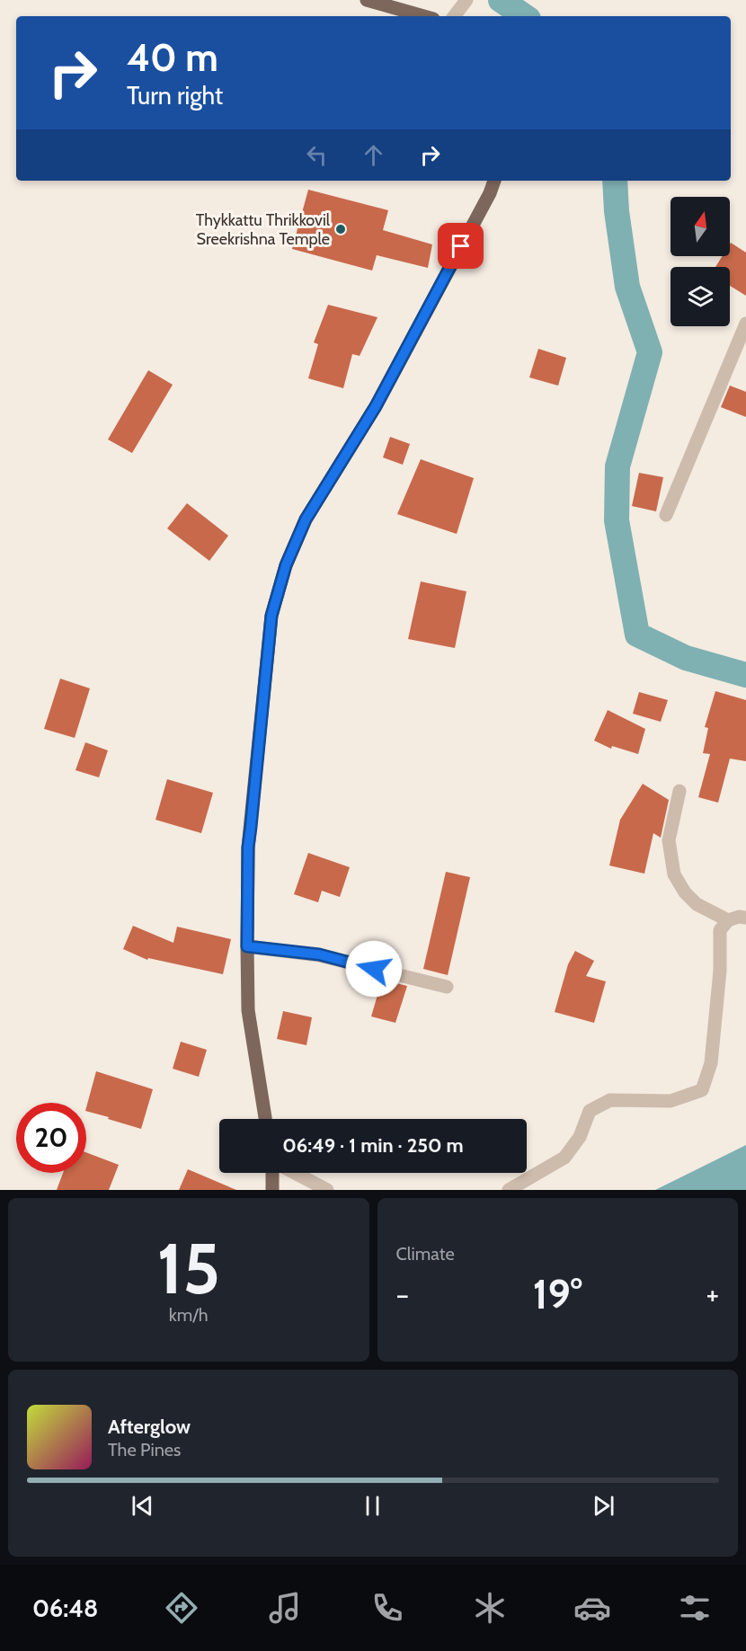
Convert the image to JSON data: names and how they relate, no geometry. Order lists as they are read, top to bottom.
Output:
{
  "places": ["Thykkattu Thrikkovil Sreekrishna Temple"],
  "north": "top",
  "page": {
    "turn": ["40 m", "Turn right"],
    "limit": "20",
    "trip": "06:49 · 1 min · 250 m",
    "tile": [
      ["15", "km/h"],
      "Climate"
    ],
    "heat": ["−", "19°", "+"],
    "song": ["Afterglow", "The Pines"],
    "tabs": "06:48"
  }
}
